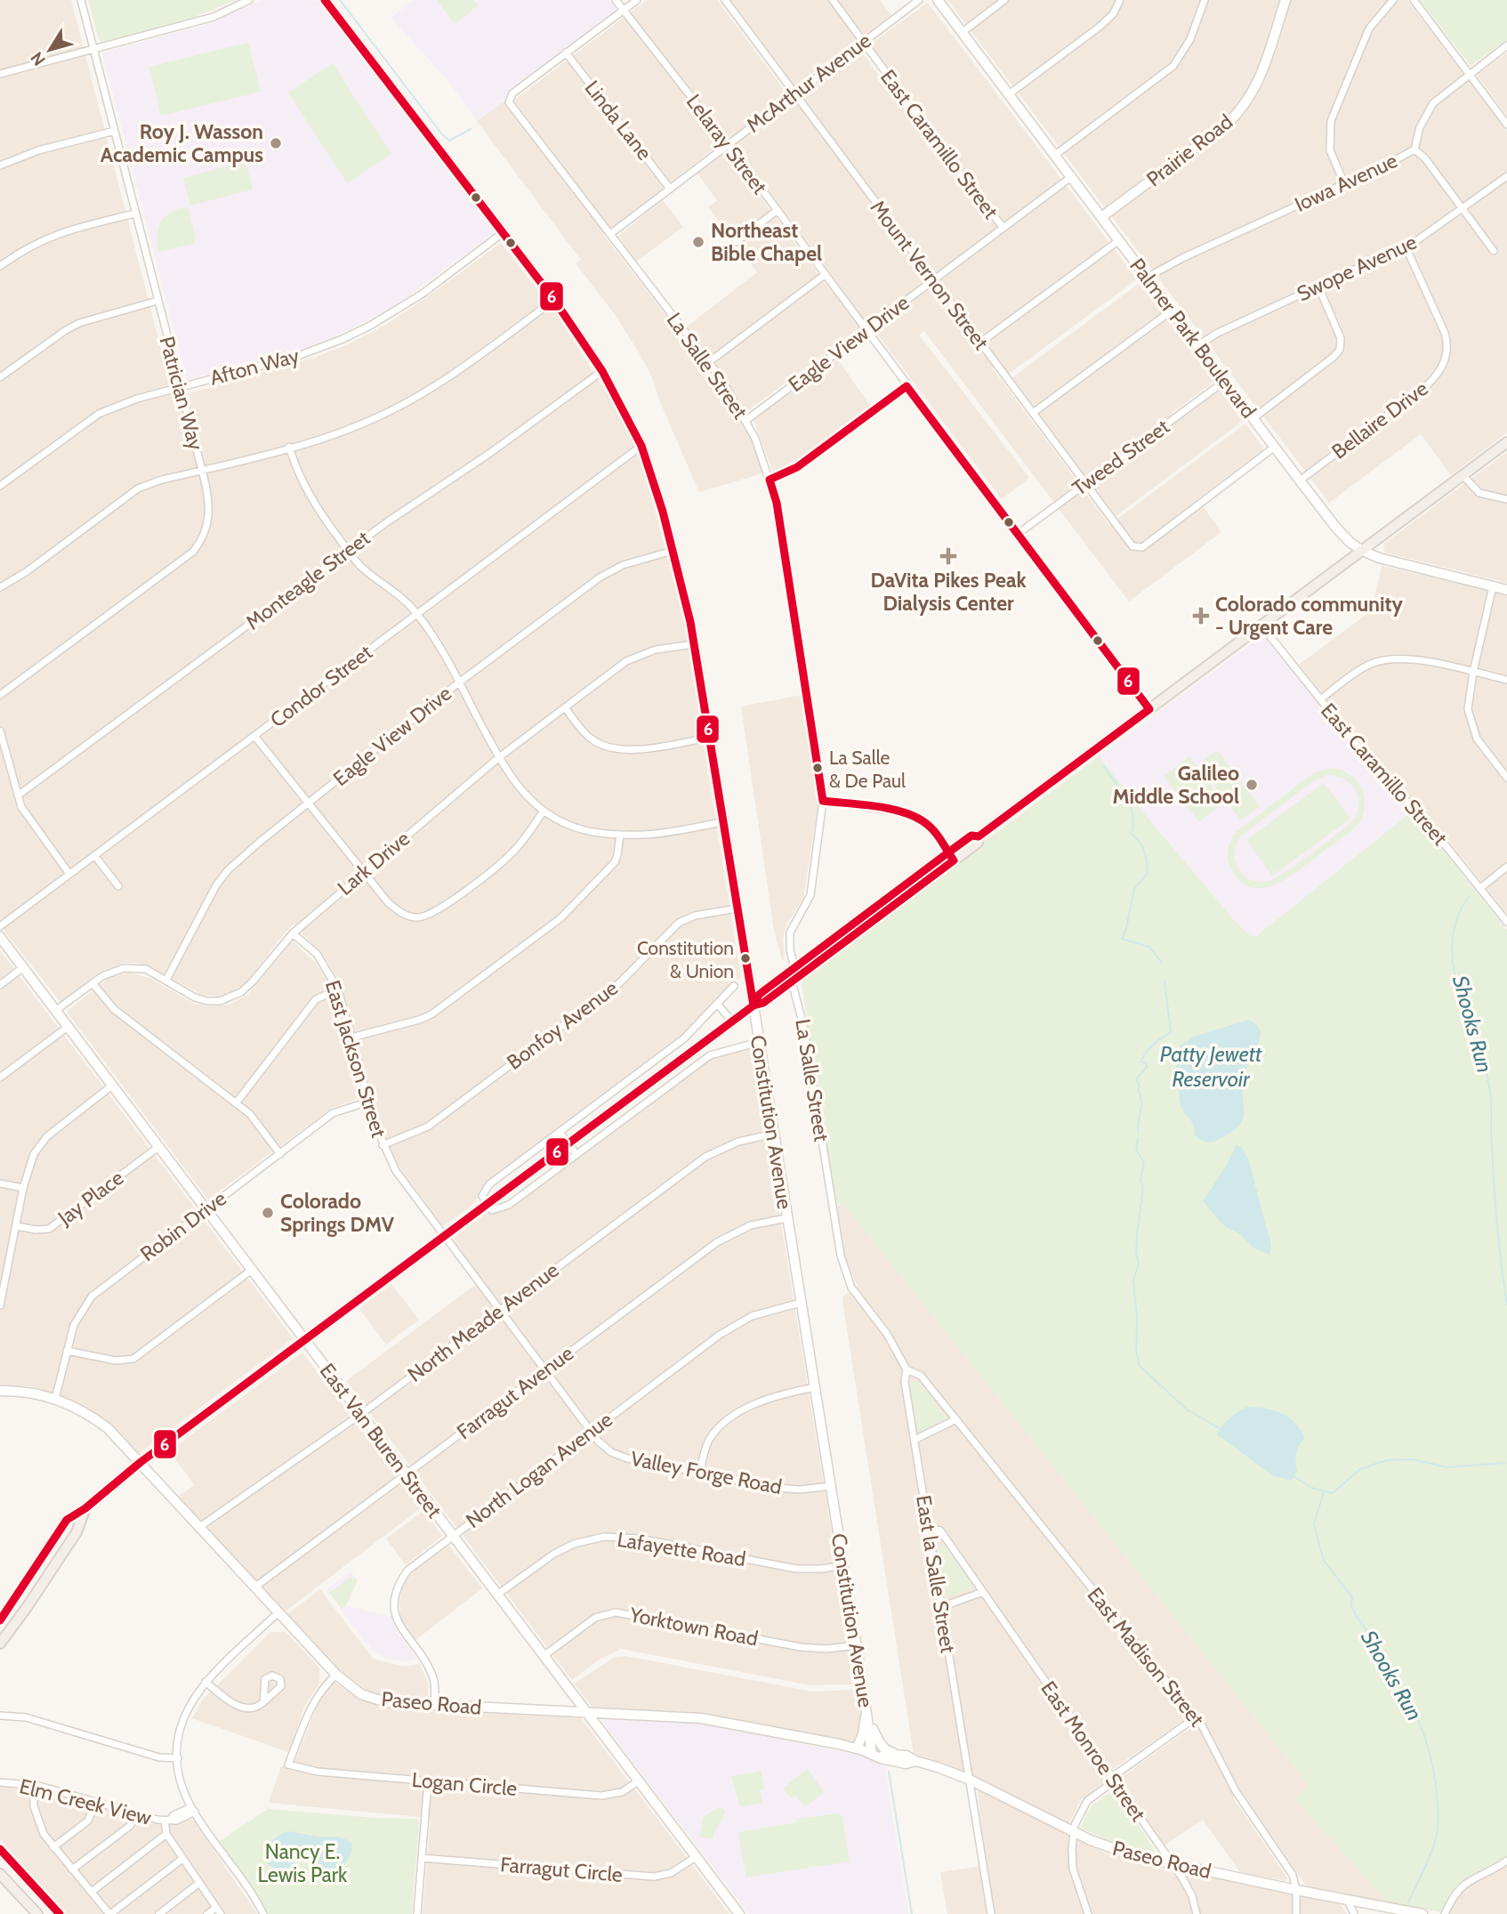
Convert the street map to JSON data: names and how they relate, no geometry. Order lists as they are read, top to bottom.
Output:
{
  "streets": {
    "main road": ["Constitution Avenue"],
    "street": [
      "McArthur Avenue",
      "Linda Lane",
      "Lelaray Street",
      "East Caramillo Street",
      "Prairie Road",
      "Iowa Avenue",
      "Swope Avenue",
      "Mount Vernon Street",
      "Palmer Park Boulevard",
      "Eagle View Drive",
      "La Salle Street",
      "Afton Way",
      "Patrician Way",
      "Bellaire Drive",
      "Tweed Street",
      "Monteagle Street",
      "Condor Street",
      "Lark Drive",
      "Bonfoy Avenue",
      "East Jackson Street",
      "Jay Place",
      "Robin Drive",
      "North Meade Avenue",
      "Farragut Avenue",
      "East Van Buren Street",
      "North Logan Avenue",
      "Valley Forge Road",
      "Lafayette Road",
      "East la Salle Street",
      "Yorktown Road",
      "East Madison Street",
      "Paseo Road",
      "East Monroe Street",
      "Logan Circle",
      "Elm Creek View",
      "Farragut Circle"
    ]
  },
  "crossings": [
    ["McArthur Avenue", "Linda Lane"],
    ["McArthur Avenue", "Lelaray Street"],
    ["McArthur Avenue", "East Caramillo Street"],
    ["McArthur Avenue", "Mount Vernon Street"],
    ["McArthur Avenue", "La Salle Street"],
    ["Linda Lane", "La Salle Street"],
    ["Lelaray Street", "Eagle View Drive"],
    ["Lelaray Street", "Tweed Street"],
    ["East Caramillo Street", "Eagle View Drive"],
    ["Prairie Road", "Palmer Park Boulevard"],
    ["Iowa Avenue", "Palmer Park Boulevard"],
    ["Swope Avenue", "Palmer Park Boulevard"],
    ["Swope Avenue", "Bellaire Drive"],
    ["Mount Vernon Street", "Palmer Park Boulevard"],
    ["Mount Vernon Street", "Eagle View Drive"],
    ["Mount Vernon Street", "Tweed Street"],
    ["Palmer Park Boulevard", "Eagle View Drive"],
    ["Palmer Park Boulevard", "Bellaire Drive"],
    ["Palmer Park Boulevard", "Tweed Street"],
    ["Eagle View Drive", "La Salle Street"],
    ["Eagle View Drive", "Lark Drive"],
    ["Eagle View Drive", "Constitution Avenue"],
    ["La Salle Street", "East Madison Street"],
    ["Afton Way", "Patrician Way"],
    ["Afton Way", "Constitution Avenue"],
    ["Monteagle Street", "Constitution Avenue"],
    ["Condor Street", "Constitution Avenue"],
    ["Lark Drive", "East Jackson Street"],
    ["Lark Drive", "Constitution Avenue"],
    ["Lark Drive", "East Van Buren Street"],
    ["Bonfoy Avenue", "East Jackson Street"],
    ["Bonfoy Avenue", "Constitution Avenue"],
    ["East Jackson Street", "Robin Drive"],
    ["East Jackson Street", "North Meade Avenue"],
    ["East Jackson Street", "Farragut Avenue"],
    ["East Jackson Street", "North Logan Avenue"],
    ["East Jackson Street", "Valley Forge Road"],
    ["Constitution Avenue", "North Meade Avenue"],
    ["Constitution Avenue", "Farragut Avenue"],
    ["Constitution Avenue", "North Logan Avenue"],
    ["Constitution Avenue", "Valley Forge Road"],
    ["Constitution Avenue", "Lafayette Road"],
    ["Constitution Avenue", "Yorktown Road"],
    ["Constitution Avenue", "Paseo Road"],
    ["Jay Place", "East Van Buren Street"],
    ["Robin Drive", "East Van Buren Street"],
    ["Robin Drive", "Paseo Road"],
    ["North Meade Avenue", "East Van Buren Street"],
    ["North Meade Avenue", "Paseo Road"],
    ["Farragut Avenue", "East Van Buren Street"],
    ["Farragut Avenue", "Paseo Road"],
    ["East Van Buren Street", "North Logan Avenue"],
    ["East Van Buren Street", "Lafayette Road"],
    ["East Van Buren Street", "Yorktown Road"],
    ["East Van Buren Street", "Paseo Road"],
    ["East Van Buren Street", "Logan Circle"],
    ["East Van Buren Street", "Farragut Circle"],
    ["North Logan Avenue", "Valley Forge Road"],
    ["North Logan Avenue", "Paseo Road"],
    ["East la Salle Street", "East Madison Street"],
    ["East la Salle Street", "Paseo Road"],
    ["East la Salle Street", "East Monroe Street"],
    ["East Madison Street", "Paseo Road"],
    ["Paseo Road", "East Monroe Street"],
    ["Paseo Road", "Logan Circle"]
  ],
  "water": ["Shooks Run", "Patty Jewett Reservoir"],
  "parks": ["Nancy E. Lewis Park"],
  "places": {
    "other": [
      "Roy J. Wasson Academic Campus",
      "Northeast Bible Chapel",
      "La Salle & De Paul",
      "Galileo Middle School",
      "Constitution & Union",
      "Colorado Springs DMV"
    ],
    "health": ["DaVita Pikes Peak Dialysis Center", "Colorado community - Urgent Care"]
  },
  "lines": ["transit line 6"],
  "north": "bottom left"
}
